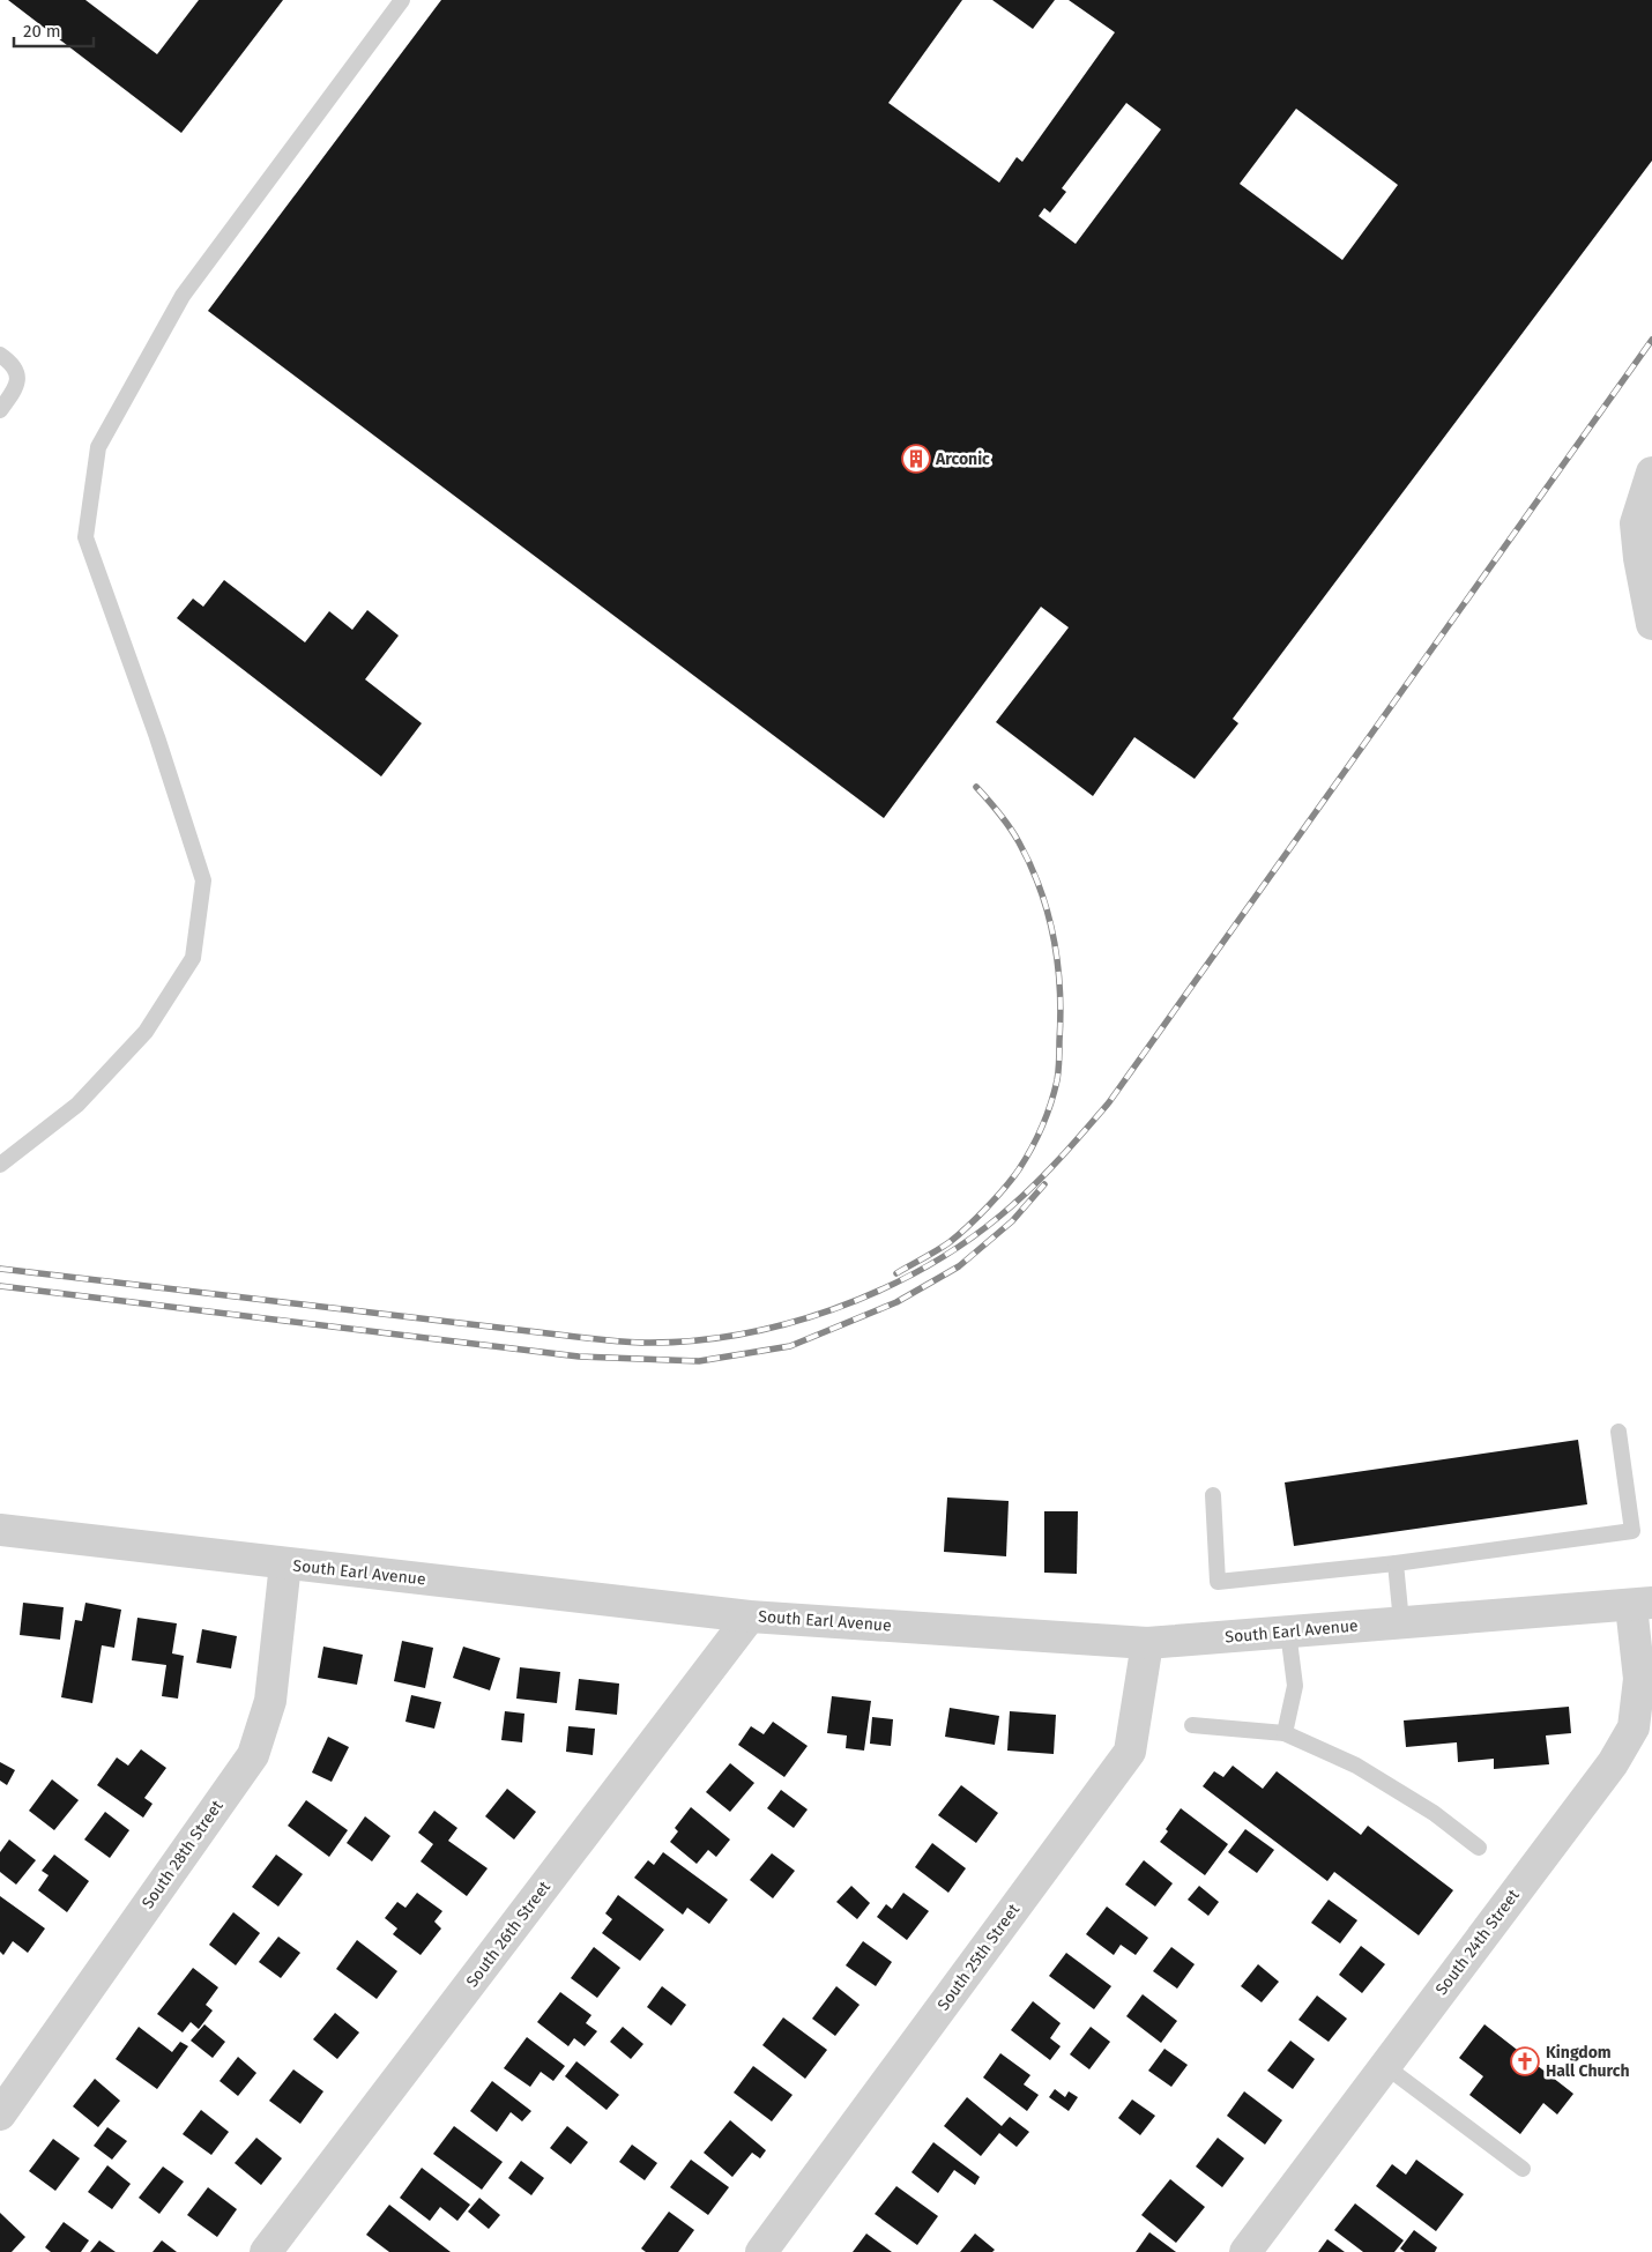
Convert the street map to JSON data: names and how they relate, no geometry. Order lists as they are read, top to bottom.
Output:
{
  "streets": {
    "street": [
      "South Earl Avenue",
      "South 28th Street",
      "South 26th Street",
      "South 24th Street",
      "South 25th Street"
    ]
  },
  "crossings": [
    ["South Earl Avenue", "South 28th Street"],
    ["South Earl Avenue", "South 26th Street"],
    ["South Earl Avenue", "South 24th Street"],
    ["South Earl Avenue", "South 25th Street"]
  ],
  "places": {
    "building": ["Arconic"],
    "church": ["Kingdom Hall Church"]
  },
  "scale_bar": "20 m"
}
